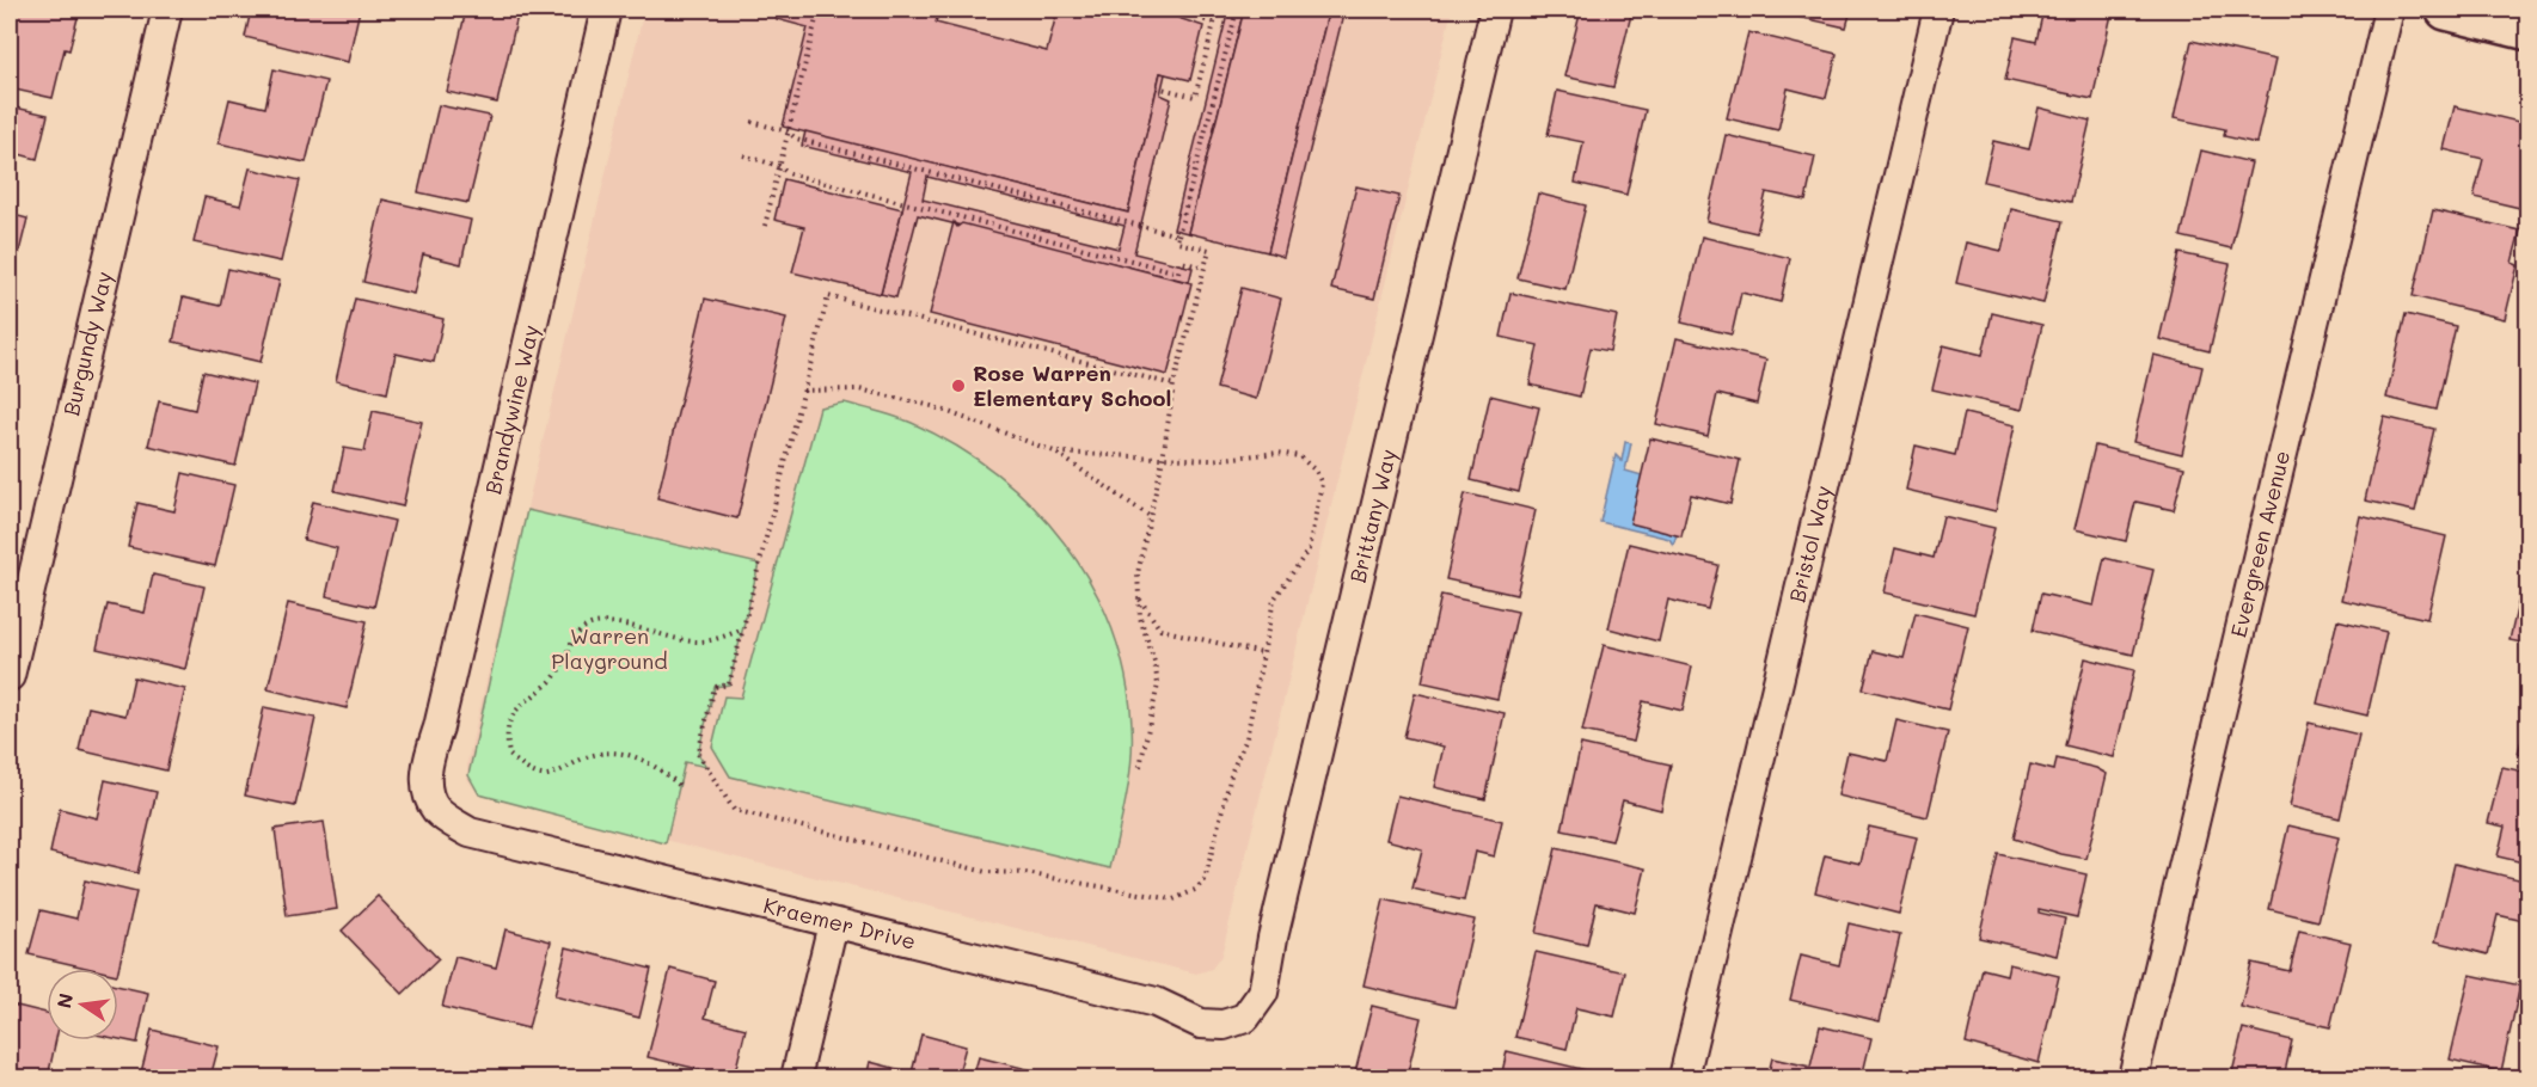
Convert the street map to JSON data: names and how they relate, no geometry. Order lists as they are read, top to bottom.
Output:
{
  "streets": {
    "street": [
      "Burgundy Way",
      "Brandywine Way",
      "Brittany Way",
      "Bristol Way",
      "Evergreen Avenue",
      "Kraemer Drive"
    ]
  },
  "crossings": [
    ["Brandywine Way", "Kraemer Drive"],
    ["Brittany Way", "Kraemer Drive"]
  ],
  "parks": ["Warren Playground"],
  "places": ["Rose Warren Elementary School"],
  "north": "left"
}
